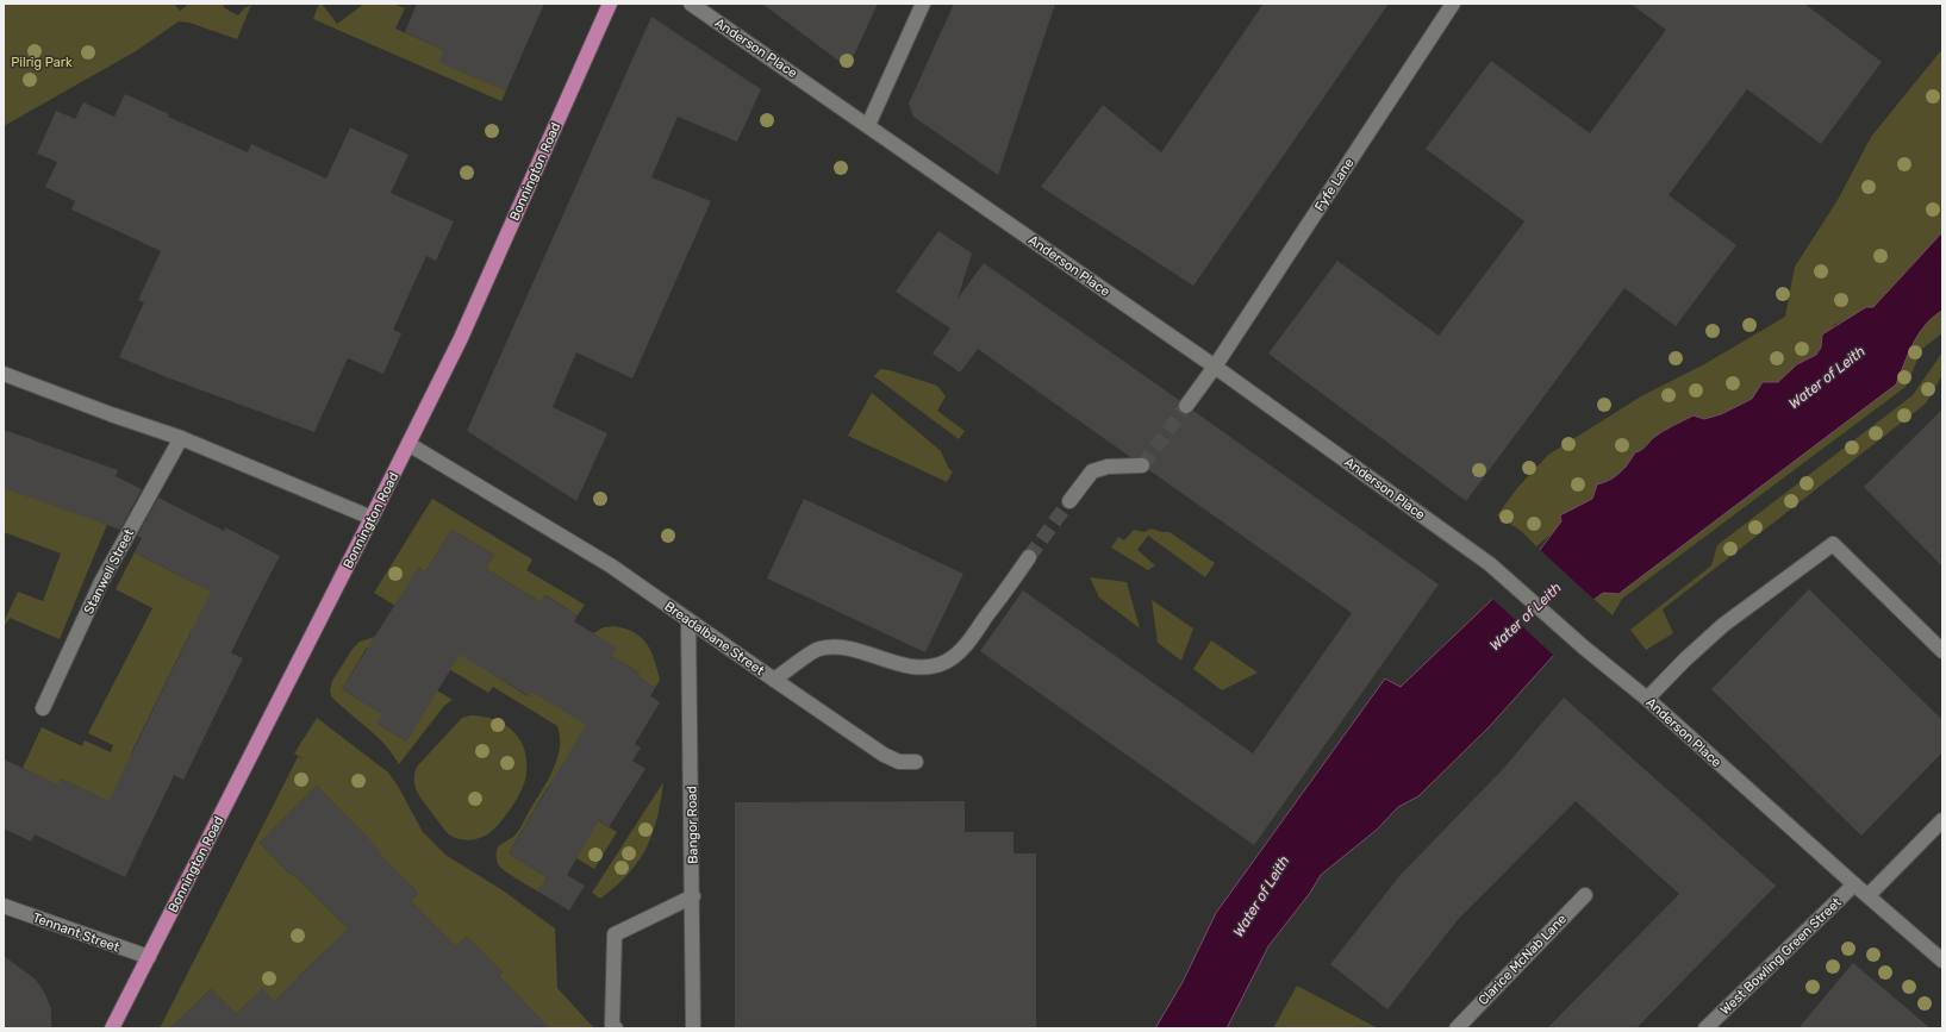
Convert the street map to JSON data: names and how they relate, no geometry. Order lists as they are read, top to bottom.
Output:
{
  "streets": {
    "main road": ["Bonnington Road"],
    "street": [
      "Anderson Place",
      "Fyfe Lane",
      "Stanwell Street",
      "Breadalbane Street",
      "Bangor Road",
      "Tennant Street",
      "West Bowling Green Street",
      "Clarice McNab Lane"
    ]
  },
  "crossings": [
    ["Anderson Place", "Fyfe Lane"],
    ["Anderson Place", "West Bowling Green Street"],
    ["Bonnington Road", "Breadalbane Street"],
    ["Bonnington Road", "Tennant Street"],
    ["Breadalbane Street", "Bangor Road"]
  ],
  "water": ["Water of Leith"],
  "parks": ["Pilrig Park"]
}
